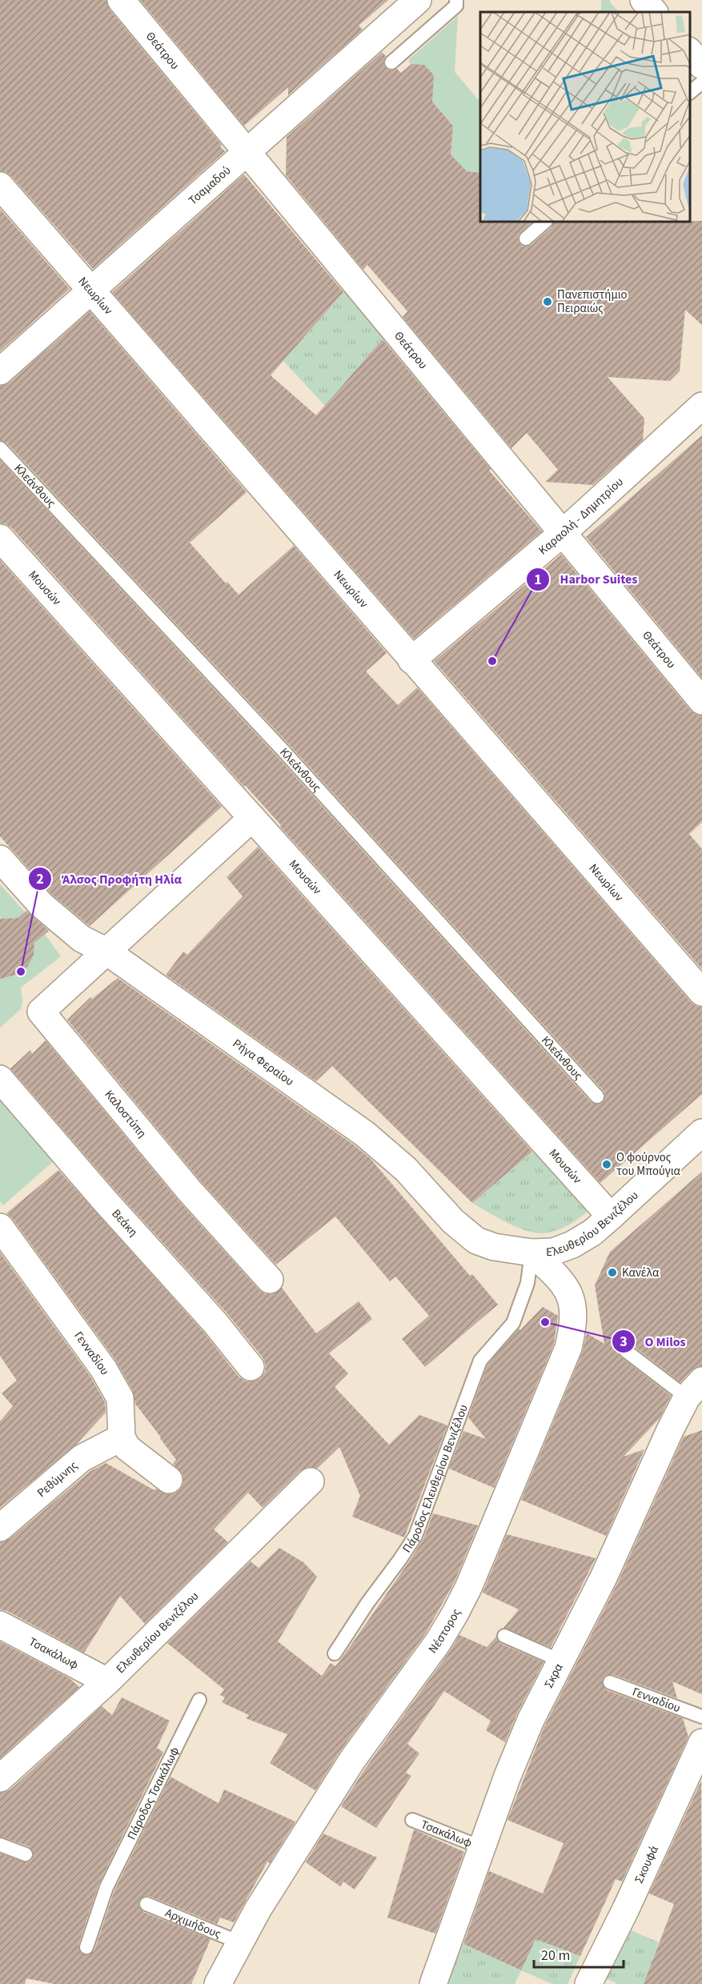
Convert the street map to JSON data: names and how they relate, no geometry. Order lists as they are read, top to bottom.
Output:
{
  "streets": {
    "street": [
      "Θεάτρου",
      "Τσαμαδού",
      "Νεωρίων",
      "Καραολή - Δημητρίου",
      "Μουσών",
      "Ρήγα Φεραίου",
      "Καλοστύπη",
      "Ελευθερίου Βενιζέλου",
      "Βεάκη",
      "Γενναδίου",
      "Ρεθύμνης",
      "Νέστορος",
      "Τσακάλωφ",
      "Σκρα",
      "Σκουφά"
    ],
    "lane": [
      "Κλεάνθους",
      "Πάροδος Ελευθερίου Βενιζέλου",
      "Πάροδος Τσακάλωφ",
      "Αρχιμήδους"
    ]
  },
  "crossings": [
    ["Θεάτρου", "Τσαμαδού"],
    ["Θεάτρου", "Καραολή - Δημητρίου"],
    ["Τσαμαδού", "Νεωρίων"],
    ["Νεωρίων", "Καραολή - Δημητρίου"],
    ["Μουσών", "Ελευθερίου Βενιζέλου"],
    ["Ρήγα Φεραίου", "Καλοστύπη"],
    ["Ρήγα Φεραίου", "Ελευθερίου Βενιζέλου"],
    ["Ρήγα Φεραίου", "Νέστορος"],
    ["Ελευθερίου Βενιζέλου", "Πάροδος Ελευθερίου Βενιζέλου"],
    ["Ελευθερίου Βενιζέλου", "Νέστορος"],
    ["Ελευθερίου Βενιζέλου", "Τσακάλωφ"],
    ["Γενναδίου", "Ρεθύμνης"],
    ["Νέστορος", "Αρχιμήδους"],
    ["Τσακάλωφ", "Σκρα"]
  ],
  "places": [
    "Πανεπιστήμιο Πειραιώς",
    "Harbor Suites",
    "Άλσος Προφήτη Ηλία",
    "Ο φούρνος του Μπούγια",
    "Κανέλα",
    "O Milos"
  ],
  "scale_bar": "20 m"
}
